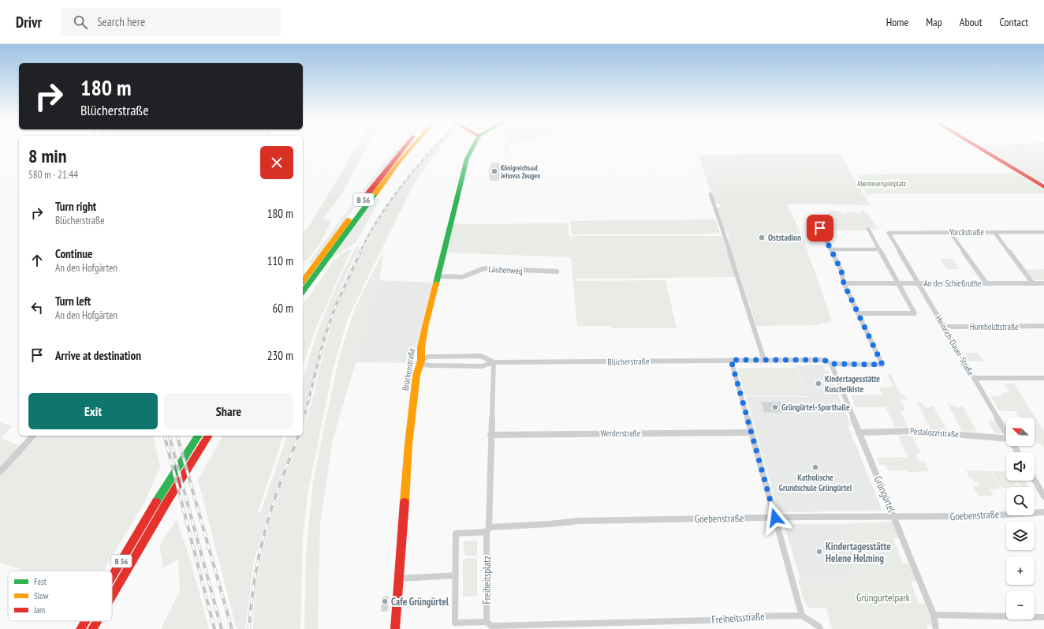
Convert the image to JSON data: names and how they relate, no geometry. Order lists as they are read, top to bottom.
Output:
{
  "streets": {
    "main road": ["B 56", "Brückenstraße"],
    "street": [
      "Yorckstraße",
      "Laubenweg",
      "An der Schießruthe",
      "Humboldtstraße",
      "Heinrich-Dauer-Straße",
      "Blücherstraße",
      "Pestalozzistraße",
      "Werderstraße",
      "Grüngürtel",
      "Goebenstraße",
      "Freiheitsplatz",
      "Freiheitsstraße"
    ]
  },
  "crossings": [
    ["Yorckstraße", "An der Schießruthe"],
    ["Yorckstraße", "Heinrich-Dauer-Straße"],
    ["Laubenweg", "Brückenstraße"],
    ["An der Schießruthe", "Heinrich-Dauer-Straße"],
    ["Humboldtstraße", "Heinrich-Dauer-Straße"],
    ["Blücherstraße", "Brückenstraße"],
    ["Blücherstraße", "Grüngürtel"],
    ["Pestalozzistraße", "Grüngürtel"],
    ["Grüngürtel", "Goebenstraße"],
    ["Goebenstraße", "Freiheitsplatz"],
    ["Freiheitsplatz", "Freiheitsstraße"]
  ],
  "parks": ["Abenteuerspielplatz", "Grüngürtelpark"],
  "places": [
    "Königreichsaal Jehovas Zeugen",
    "Oststadion",
    "Kindertagesstätte Kuschelkiste",
    "Grüngürtel-Sporthalle",
    "Katholische Grundschule Grüngürtel",
    "Kindertagesstätte Helene Helming",
    "Cafe Grüngürtel"
  ],
  "legend": ["Fast", "Slow", "Jam"],
  "north": "top left",
  "page": {
    "header": "Drivr",
    "search": "Search here",
    "nav": [
      "Home",
      "Map",
      "About",
      "Contact"
    ],
    "turn": ["180 m", "Blücherstraße"],
    "heading": ["8 min", "580 m · 21:44"],
    "list": [
      {
        "name": "Turn right",
        "note": "Blücherstraße",
        "value": "180 m"
      },
      {
        "name": "Continue",
        "note": "An den Hofgärten",
        "value": "110 m"
      },
      {
        "name": "Turn left",
        "note": "An den Hofgärten",
        "value": "60 m"
      },
      {
        "name": "Arrive at destination",
        "value": "230 m"
      }
    ],
    "buttons": ["Exit", "Share"],
    "map_buttons": ["+", "−"]
  }
}
